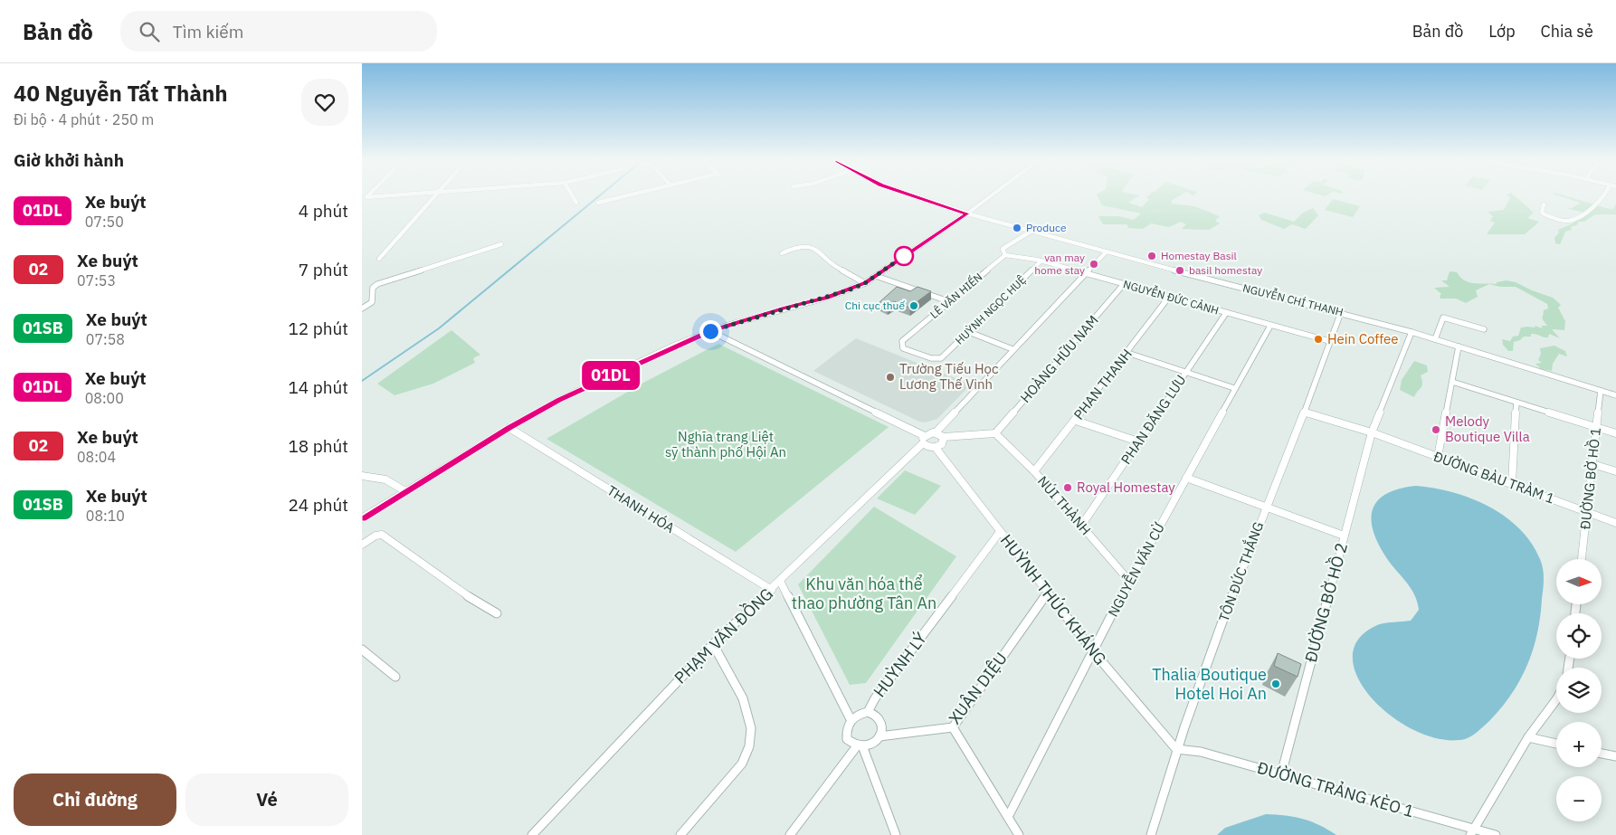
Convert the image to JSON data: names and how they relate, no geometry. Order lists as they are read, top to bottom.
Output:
{
  "streets": {
    "street": [
      "LÊ VĂN HIẾN",
      "NGUYỄN ĐỨC CẢNH",
      "NGUYỄN CHÍ THANH",
      "HUỲNH NGỌC HUỆ",
      "HOÀNG HỮU NAM",
      "PHAN THANH",
      "PHAN ĐĂNG LƯU",
      "ĐƯỜNG BÀU TRÀM 1",
      "ĐƯỜNG BỜ HỒ 1",
      "NÚI THÀNH",
      "THANH HÓA",
      "NGUYỄN VĂN CỪ",
      "TÔN ĐỨC THẮNG",
      "HUỲNH THÚC KHÁNG",
      "ĐƯỜNG BỜ HỒ 2",
      "PHẠM VĂN ĐỒNG",
      "HUỲNH LÝ",
      "XUÂN DIỆU",
      "ĐƯỜNG TRẢNG KÈO 1"
    ]
  },
  "crossings": [
    ["LÊ VĂN HIẾN", "NGUYỄN ĐỨC CẢNH"],
    ["LÊ VĂN HIẾN", "NGUYỄN CHÍ THANH"],
    ["LÊ VĂN HIẾN", "HUỲNH NGỌC HUỆ"],
    ["NGUYỄN ĐỨC CẢNH", "HUỲNH NGỌC HUỆ"],
    ["NGUYỄN ĐỨC CẢNH", "HOÀNG HỮU NAM"],
    ["NGUYỄN ĐỨC CẢNH", "PHAN THANH"],
    ["NGUYỄN ĐỨC CẢNH", "PHAN ĐĂNG LƯU"],
    ["NGUYỄN ĐỨC CẢNH", "NGUYỄN VĂN CỪ"],
    ["NGUYỄN ĐỨC CẢNH", "TÔN ĐỨC THẮNG"],
    ["NGUYỄN CHÍ THANH", "ĐƯỜNG BỜ HỒ 1"],
    ["NGUYỄN CHÍ THANH", "TÔN ĐỨC THẮNG"],
    ["NGUYỄN CHÍ THANH", "ĐƯỜNG BỜ HỒ 2"],
    ["HOÀNG HỮU NAM", "NÚI THÀNH"],
    ["PHAN THANH", "NÚI THÀNH"],
    ["PHAN ĐĂNG LƯU", "NÚI THÀNH"],
    ["ĐƯỜNG BÀU TRÀM 1", "ĐƯỜNG BỜ HỒ 1"],
    ["ĐƯỜNG BÀU TRÀM 1", "TÔN ĐỨC THẮNG"],
    ["ĐƯỜNG BÀU TRÀM 1", "ĐƯỜNG BỜ HỒ 2"],
    ["NÚI THÀNH", "NGUYỄN VĂN CỪ"],
    ["THANH HÓA", "PHẠM VĂN ĐỒNG"],
    ["NGUYỄN VĂN CỪ", "HUỲNH THÚC KHÁNG"],
    ["TÔN ĐỨC THẮNG", "HUỲNH THÚC KHÁNG"],
    ["TÔN ĐỨC THẮNG", "ĐƯỜNG TRẢNG KÈO 1"],
    ["HUỲNH THÚC KHÁNG", "HUỲNH LÝ"],
    ["HUỲNH THÚC KHÁNG", "XUÂN DIỆU"],
    ["HUỲNH THÚC KHÁNG", "ĐƯỜNG TRẢNG KÈO 1"],
    ["ĐƯỜNG BỜ HỒ 2", "ĐƯỜNG TRẢNG KÈO 1"],
    ["HUỲNH LÝ", "XUÂN DIỆU"]
  ],
  "parks": ["Nghĩa trang Liệt sỹ thành phố Hội An", "Khu văn hóa thể thao phường Tân An"],
  "places": [
    "Produce",
    "Homestay Basil",
    "van may home stay",
    "basil homestay",
    "Chi cục thuế",
    "Hein Coffee",
    "Trường Tiếu Học Lương Thế Vinh",
    "Melody Boutique Villa",
    "Royal Homestay",
    "Thalia Boutique Hotel Hoi An"
  ],
  "lines": ["bus line 01DL"],
  "north": "right",
  "page": {
    "header": "Bản đồ",
    "search": "Tìm kiếm",
    "nav": ["Bản đồ", "Lớp", "Chia sẻ"],
    "heading": [
      ["40 Nguyễn Tất Thành", "Đi bộ · 4 phút · 250 m"],
      "Giờ khởi hành"
    ],
    "on_map": "01DL",
    "list": [
      {
        "mark": "01DL",
        "name": "Xe buýt",
        "note": "07:50",
        "value": "4 phút"
      },
      {
        "mark": "02",
        "name": "Xe buýt",
        "note": "07:53",
        "value": "7 phút"
      },
      {
        "mark": "01SB",
        "name": "Xe buýt",
        "note": "07:58",
        "value": "12 phút"
      },
      {
        "mark": "01DL",
        "name": "Xe buýt",
        "note": "08:00",
        "value": "14 phút"
      },
      {
        "mark": "02",
        "name": "Xe buýt",
        "note": "08:04",
        "value": "18 phút"
      },
      {
        "mark": "01SB",
        "name": "Xe buýt",
        "note": "08:10",
        "value": "24 phút"
      }
    ],
    "map_buttons": ["+", "−"],
    "buttons": ["Chỉ đường", "Vé"]
  }
}
